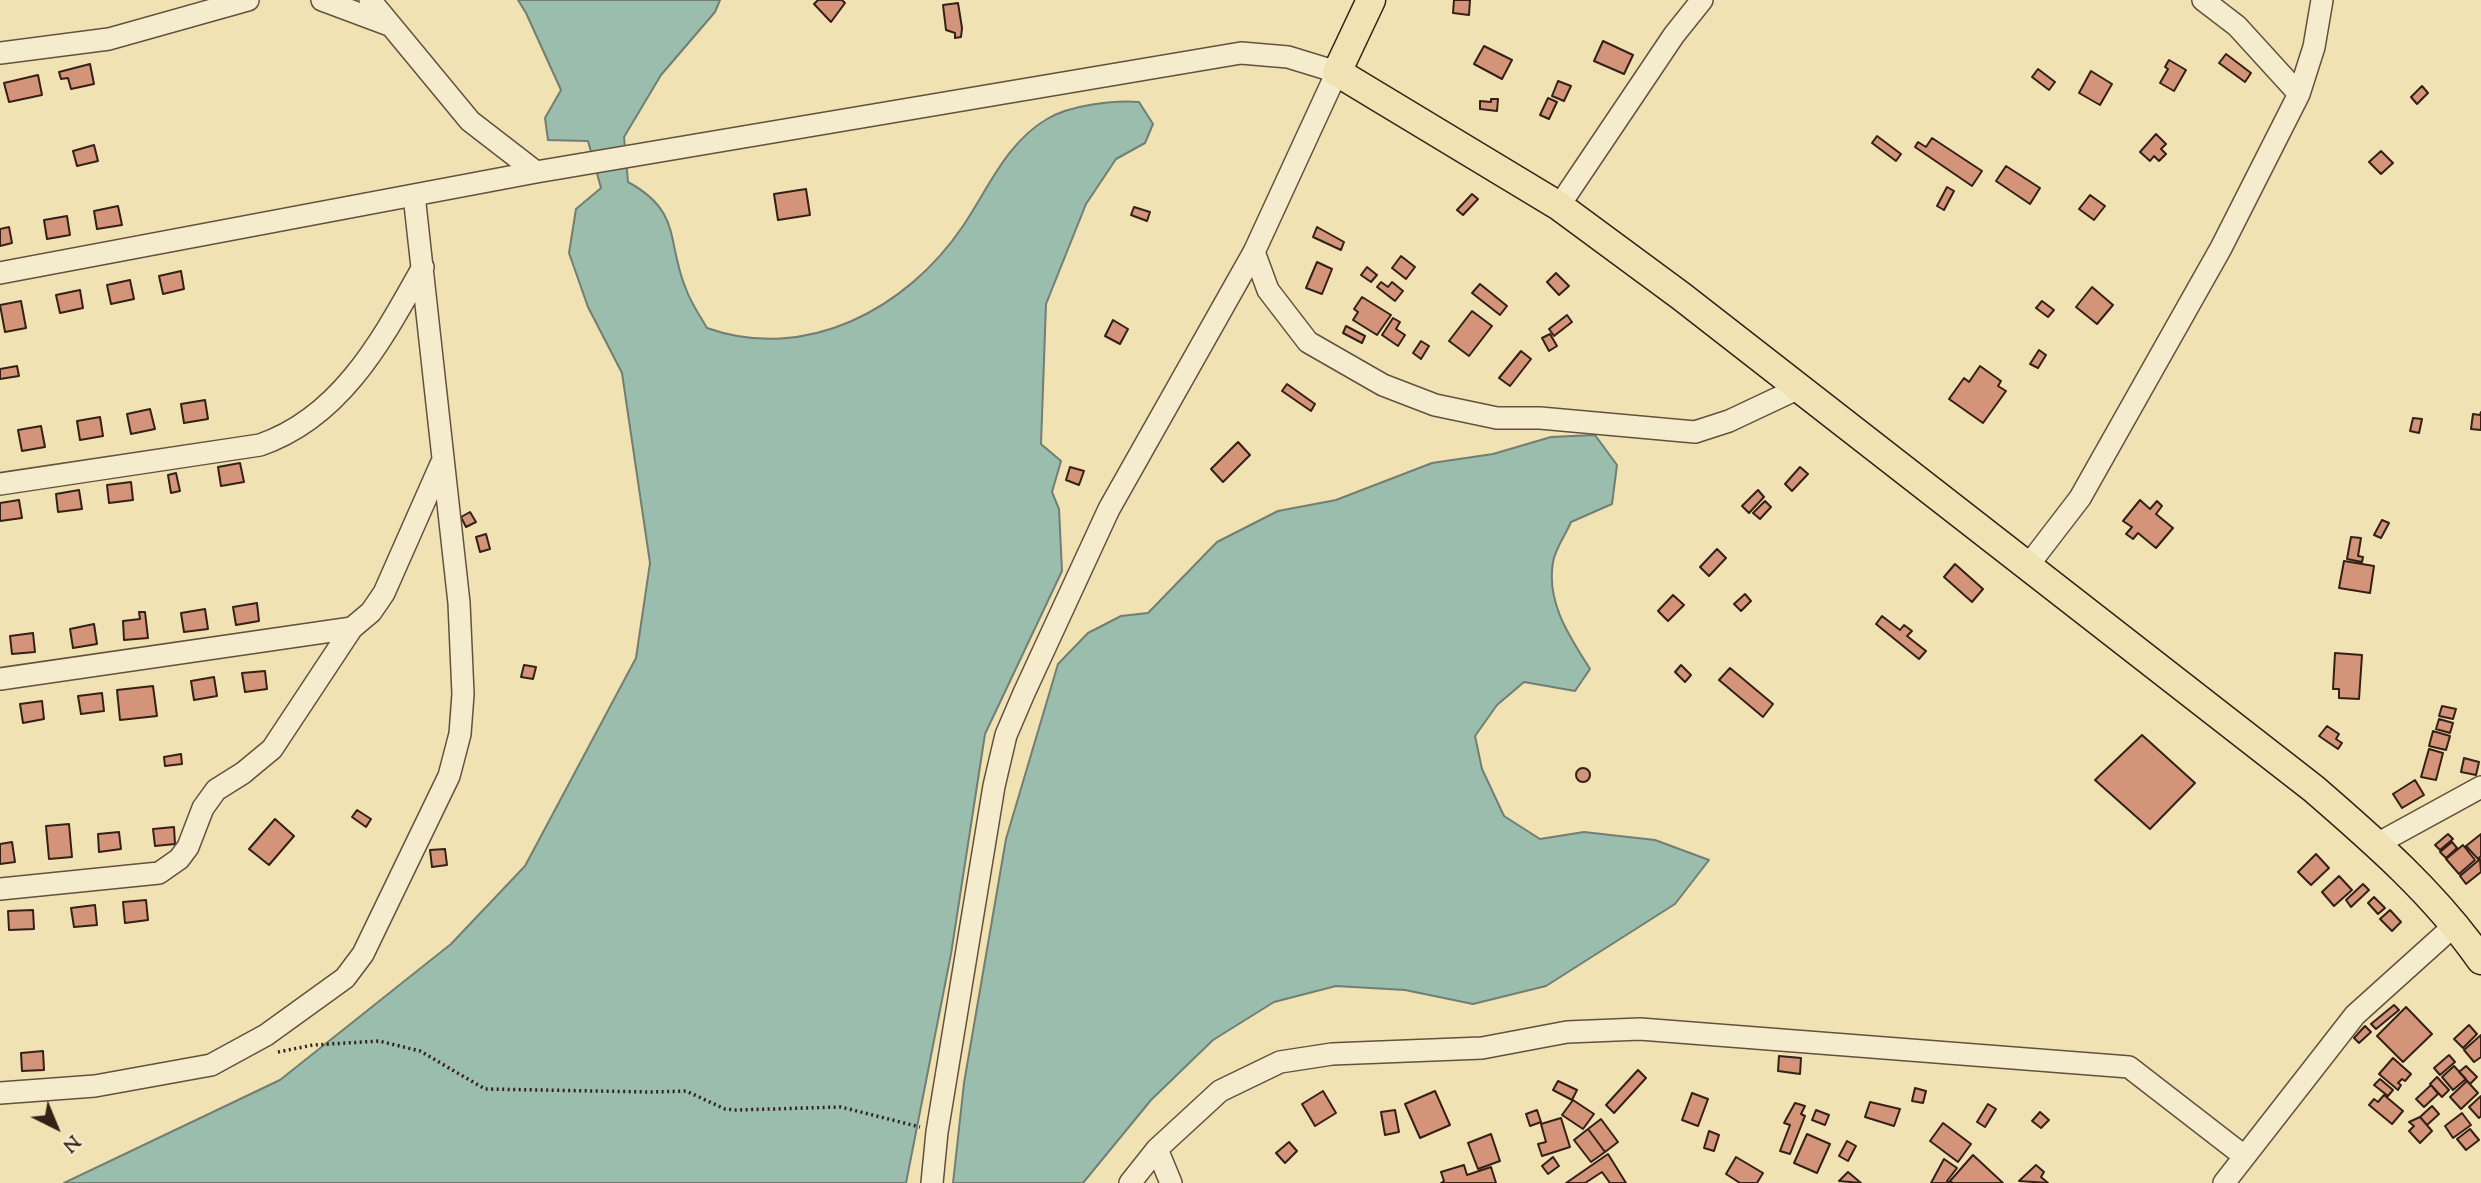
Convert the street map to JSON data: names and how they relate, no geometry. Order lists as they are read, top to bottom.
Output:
{
  "north": "bottom right"
}
